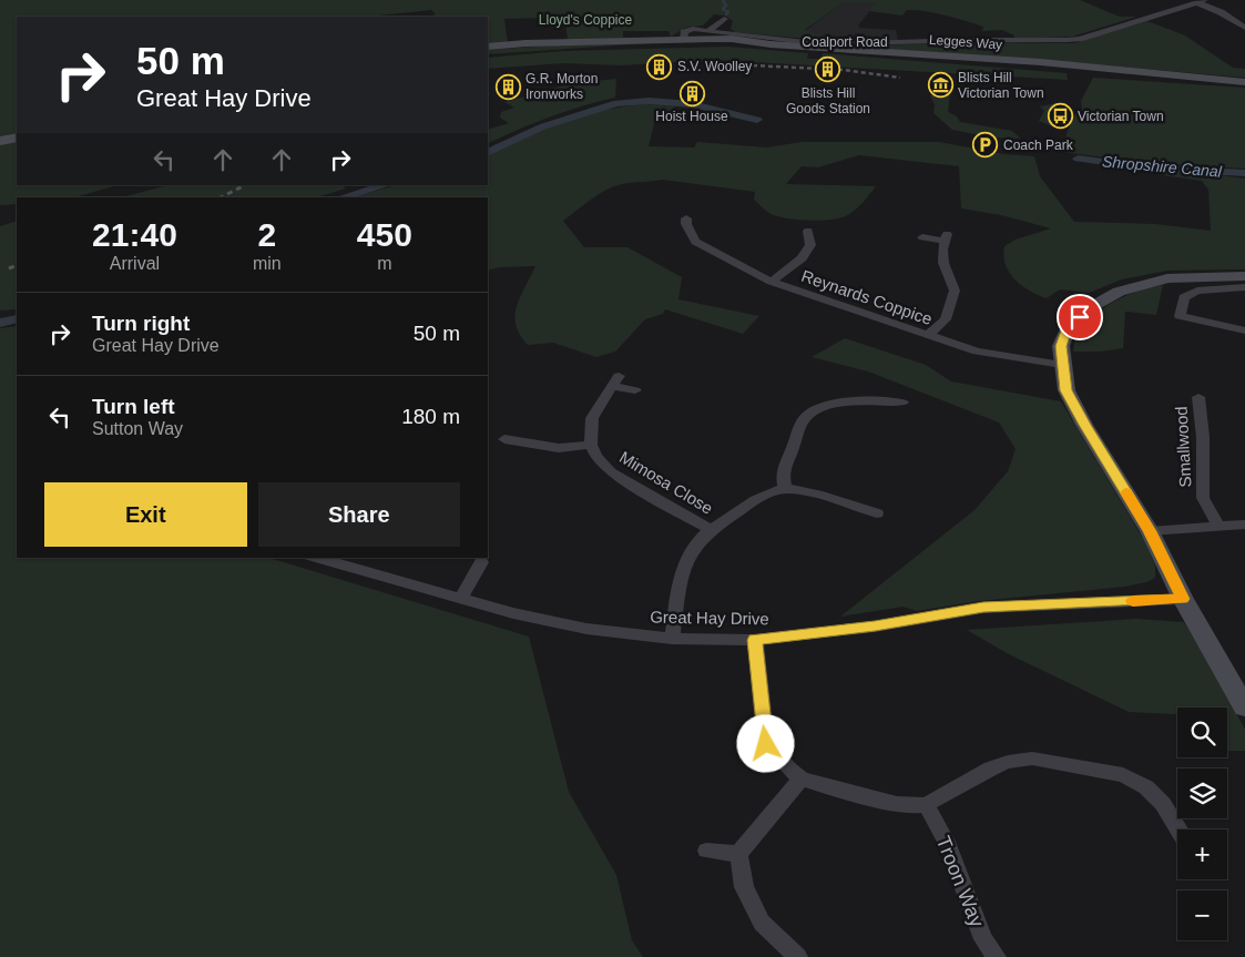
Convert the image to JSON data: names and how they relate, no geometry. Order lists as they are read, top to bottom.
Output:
{
  "streets": {
    "street": [
      "Coalport Road",
      "Legges Way",
      "Reynards Coppice",
      "Smallwood",
      "Mimosa Close",
      "Great Hay Drive",
      "Troon Way"
    ]
  },
  "crossings": [
    ["Coalport Road", "Legges Way"]
  ],
  "water": ["Shropshire Canal"],
  "parks": ["Lloyd's Coppice"],
  "places": {
    "building": [
      "S.V. Woolley",
      "Blists Hill Goods Station",
      "G.R. Morton Ironworks",
      "Hoist House"
    ],
    "museum": ["Blists Hill Victorian Town"],
    "bus stop": ["Victorian Town"],
    "parking": ["Coach Park"]
  },
  "page": {
    "turn": ["50 m", "Great Hay Drive"],
    "eta": [
      "21:40",
      "Arrival",
      "2",
      "min",
      "450",
      "m"
    ],
    "list": [
      {
        "name": "Turn right",
        "note": "Great Hay Drive",
        "value": "50 m"
      },
      {
        "name": "Turn left",
        "note": "Sutton Way",
        "value": "180 m"
      }
    ],
    "buttons": ["Exit", "Share"],
    "map_buttons": ["+", "−"]
  }
}
